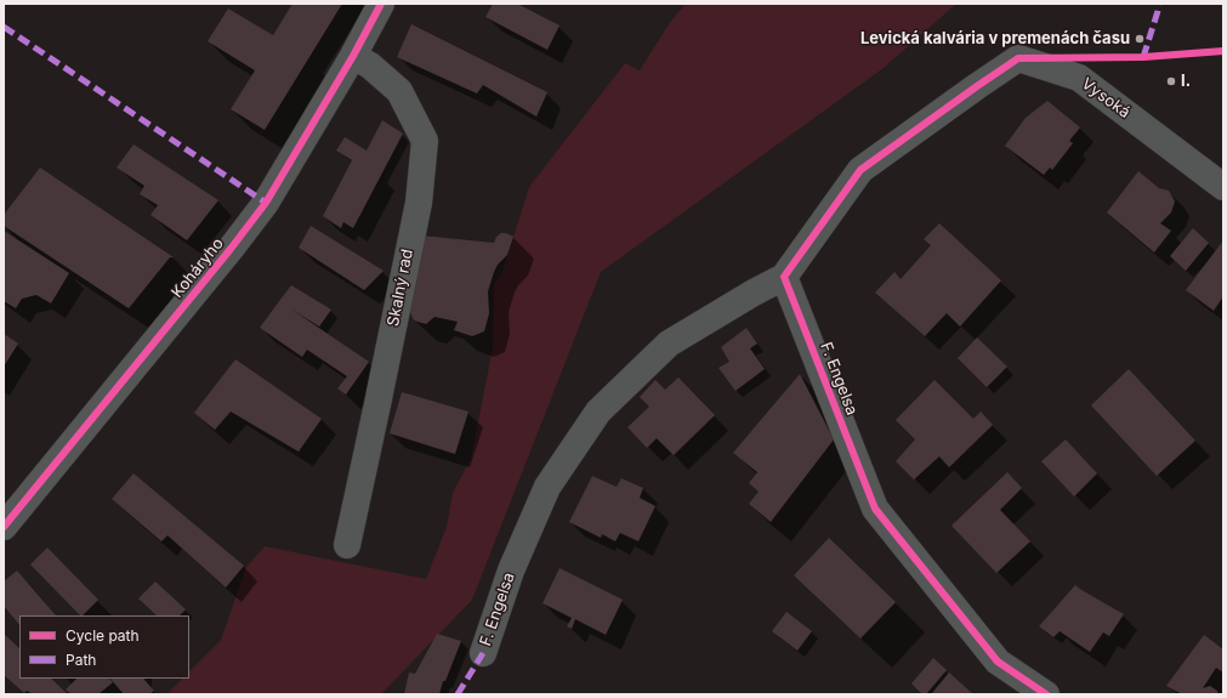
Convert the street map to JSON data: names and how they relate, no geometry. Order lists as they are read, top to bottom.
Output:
{
  "streets": {
    "street": [
      "Vysoká",
      "Koháryho",
      "Skalný rad",
      "F. Engelsa"
    ]
  },
  "crossings": [
    ["Vysoká", "F. Engelsa"],
    ["Koháryho", "Skalný rad"]
  ],
  "places": ["Levická kalvária v premenách času", "I."],
  "legend": ["Cycle path", "Path"]
}
